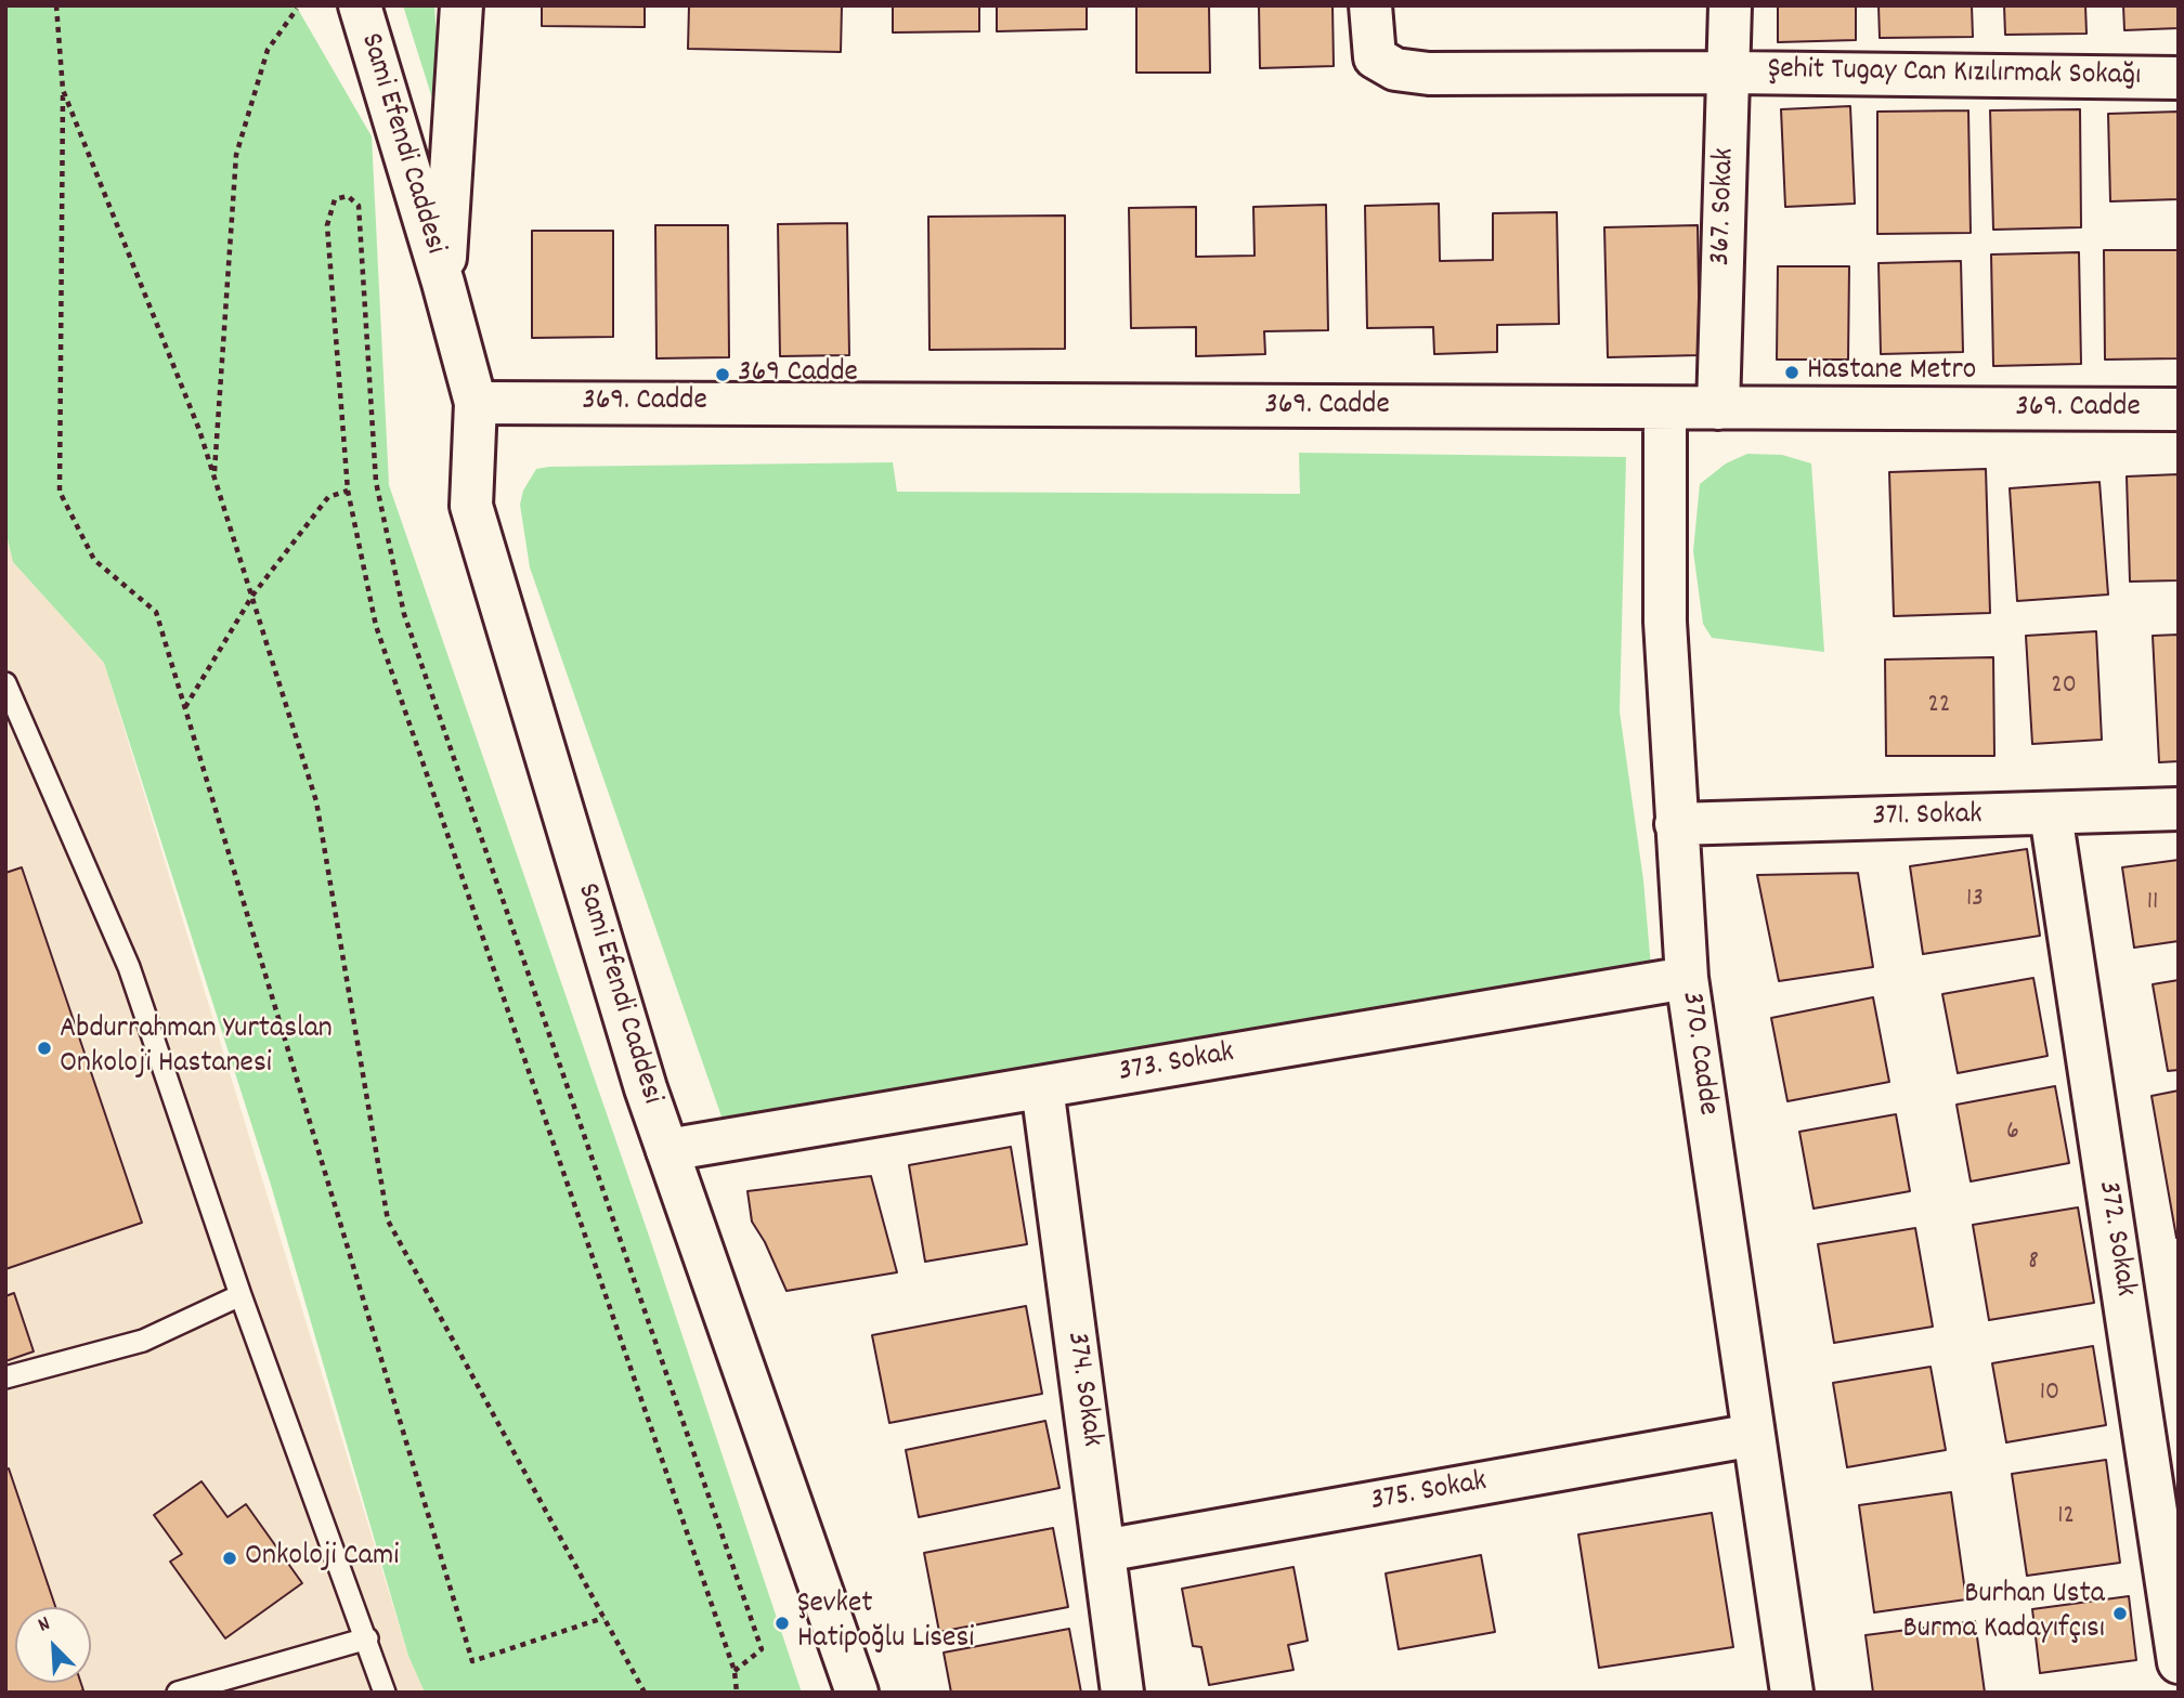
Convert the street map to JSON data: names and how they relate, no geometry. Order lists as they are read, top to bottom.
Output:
{
  "streets": {
    "street": [
      "Şehit Tugay Can Kızılırmak Sokağı",
      "Sami Efendi Caddesi",
      "367. Sokak",
      "369. Cadde",
      "371. Sokak",
      "370. Cadde",
      "373. Sokak",
      "372. Sokak",
      "374. Sokak",
      "375. Sokak"
    ]
  },
  "crossings": [
    ["Şehit Tugay Can Kızılırmak Sokağı", "367. Sokak"],
    ["Sami Efendi Caddesi", "369. Cadde"],
    ["Sami Efendi Caddesi", "373. Sokak"],
    ["367. Sokak", "369. Cadde"],
    ["369. Cadde", "370. Cadde"],
    ["371. Sokak", "370. Cadde"],
    ["371. Sokak", "372. Sokak"],
    ["370. Cadde", "373. Sokak"],
    ["370. Cadde", "375. Sokak"],
    ["373. Sokak", "374. Sokak"],
    ["374. Sokak", "375. Sokak"]
  ],
  "places": [
    "Hastane Metro",
    "369 Cadde",
    "Abdurrahman Yurtaslan Onkoloji Hastanesi",
    "Onkoloji Cami",
    "Burhan Usta Burma Kadayıfçısı",
    "Şevket Hatipoğlu Lisesi"
  ],
  "house_numbers": [
    "20",
    "22",
    "13",
    "11",
    "6",
    "8",
    "10",
    "12"
  ],
  "north": "top left"
}
